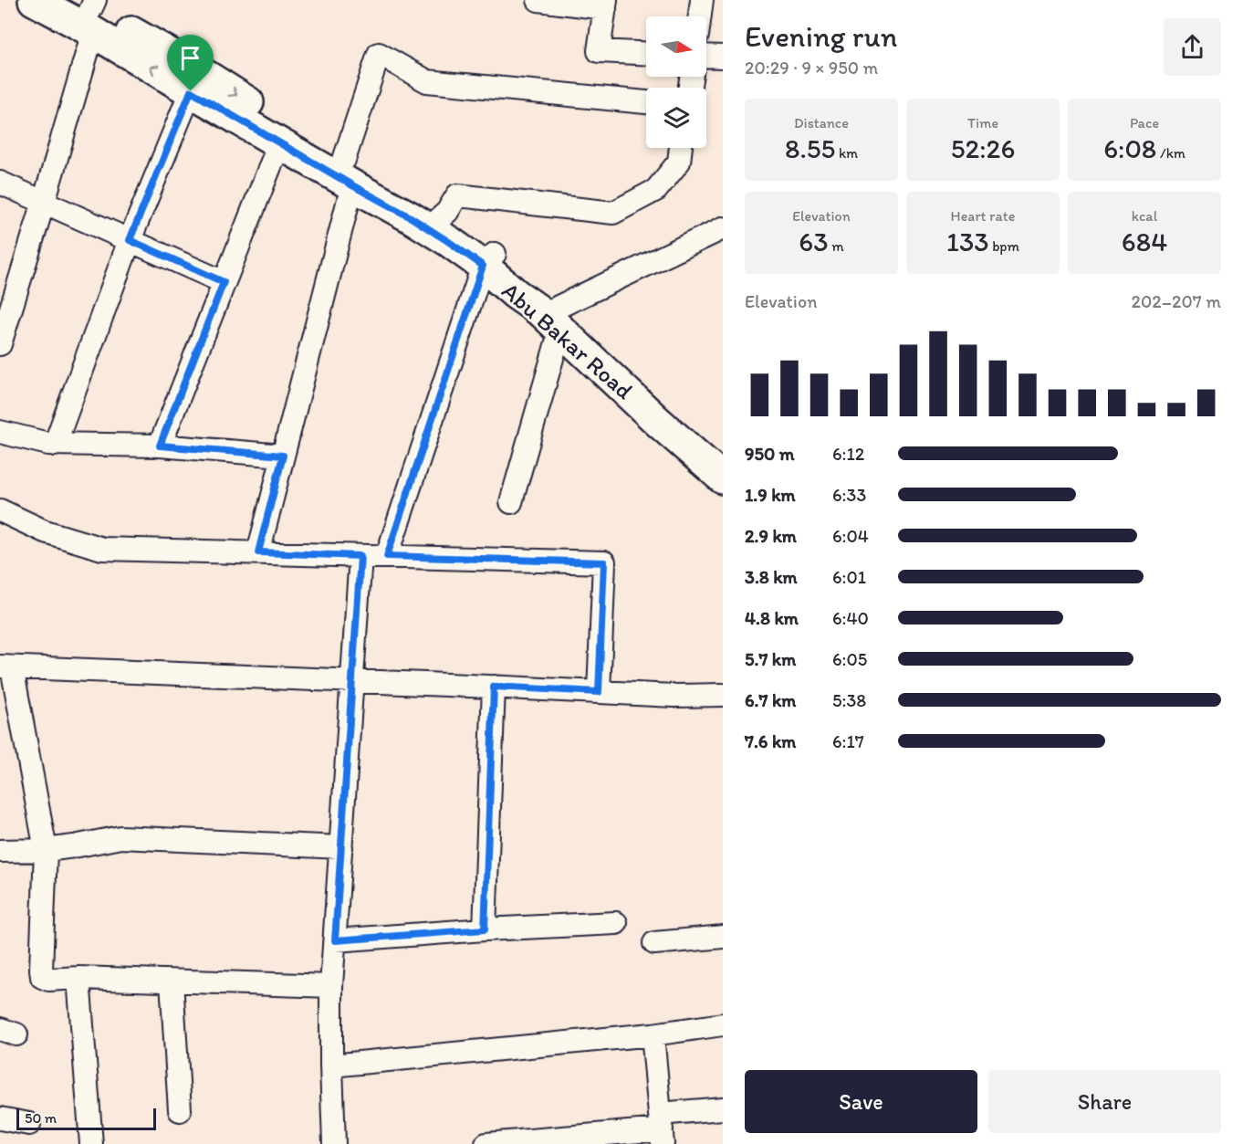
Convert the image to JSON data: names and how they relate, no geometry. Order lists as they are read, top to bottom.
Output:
{
  "streets": {
    "main road": ["Abu Bakar Road"]
  },
  "scale_bar": "50 m",
  "north": "right",
  "page": {
    "heading": ["Evening run", "20:29 · 9 × 950 m"],
    "stats": [
      ["Distance", "8.55 km"],
      ["Time", "52:26"],
      ["Pace", "6:08 /km"],
      ["Elevation", "63 m"],
      ["Heart rate", "133 bpm"],
      ["kcal", "684"]
    ],
    "chart": ["Elevation", "202–207 m"],
    "list": [
      {
        "name": "950 m",
        "note": "6:12"
      },
      {
        "name": "1.9 km",
        "note": "6:33"
      },
      {
        "name": "2.9 km",
        "note": "6:04"
      },
      {
        "name": "3.8 km",
        "note": "6:01"
      },
      {
        "name": "4.8 km",
        "note": "6:40"
      },
      {
        "name": "5.7 km",
        "note": "6:05"
      },
      {
        "name": "6.7 km",
        "note": "5:38"
      },
      {
        "name": "7.6 km",
        "note": "6:17"
      }
    ],
    "buttons": ["Save", "Share"],
    "scale": "50 m"
  }
}
